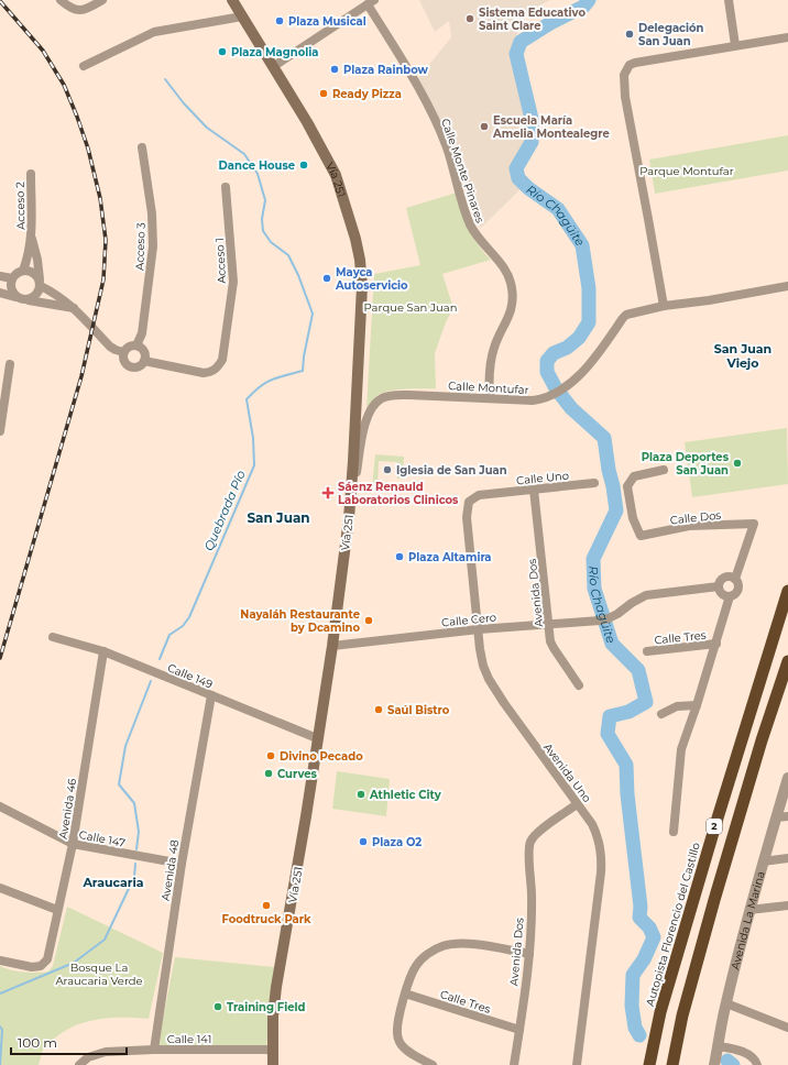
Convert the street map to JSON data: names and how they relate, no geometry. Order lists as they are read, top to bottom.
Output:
{
  "streets": {
    "highway": ["2", "Autopista Florencio del Castillo"],
    "main road": ["Vía 251"],
    "street": [
      "Calle Monte Pinares",
      "Acceso 2",
      "Acceso 3",
      "Acceso 1",
      "Calle Montufar",
      "Calle Uno",
      "Calle Dos",
      "Avenida Dos",
      "Calle Cero",
      "Calle Tres",
      "Calle 149",
      "Avenida Uno",
      "Avenida 46",
      "Calle 147",
      "Avenida 48",
      "Avenida La Marina",
      "Calle 141"
    ]
  },
  "crossings": [
    ["Calle Monte Pinares", "Calle Montufar"],
    ["Vía 251", "Calle Montufar"],
    ["Vía 251", "Calle Cero"],
    ["Vía 251", "Calle 149"],
    ["Vía 251", "Calle 141"],
    ["Acceso 3", "Acceso 1"],
    ["Calle Uno", "Avenida Dos"],
    ["Calle Uno", "Avenida Uno"],
    ["Calle Dos", "Calle Cero"],
    ["Avenida Dos", "Calle Cero"],
    ["Avenida Dos", "Calle Tres"],
    ["Avenida Dos", "Avenida Uno"],
    ["Calle Cero", "Avenida Uno"],
    ["Calle 149", "Avenida 46"],
    ["Calle 149", "Avenida 48"],
    ["Avenida 46", "Calle 147"],
    ["Calle 147", "Avenida 48"],
    ["Avenida 48", "Calle 141"]
  ],
  "districts": ["San Juan Viejo", "San Juan", "Araucaria"],
  "water": ["Río Chagüite", "Quebrada Pío"],
  "parks": ["Parque Montufar", "Parque San Juan", "Bosque La Araucaria Verde"],
  "places": {
    "other": [
      "Sistema Educativo Saint Clare",
      "Plaza Musical",
      "Delegación San Juan",
      "Plaza Magnolia",
      "Plaza Rainbow",
      "Ready Pizza",
      "Escuela María Amelia Montealegre",
      "Dance House",
      "Mayca Autoservicio",
      "Plaza Deportes San Juan",
      "Iglesia de San Juan",
      "Plaza Altamira",
      "Nayaláh Restaurante by Dcamino",
      "Saúl Bistro",
      "Divino Pecado",
      "Curves",
      "Athletic City",
      "Plaza O2",
      "Foodtruck Park",
      "Training Field"
    ],
    "health": ["Sáenz Renauld Laboratorios Clinicos"]
  },
  "scale_bar": "100 m"
}
